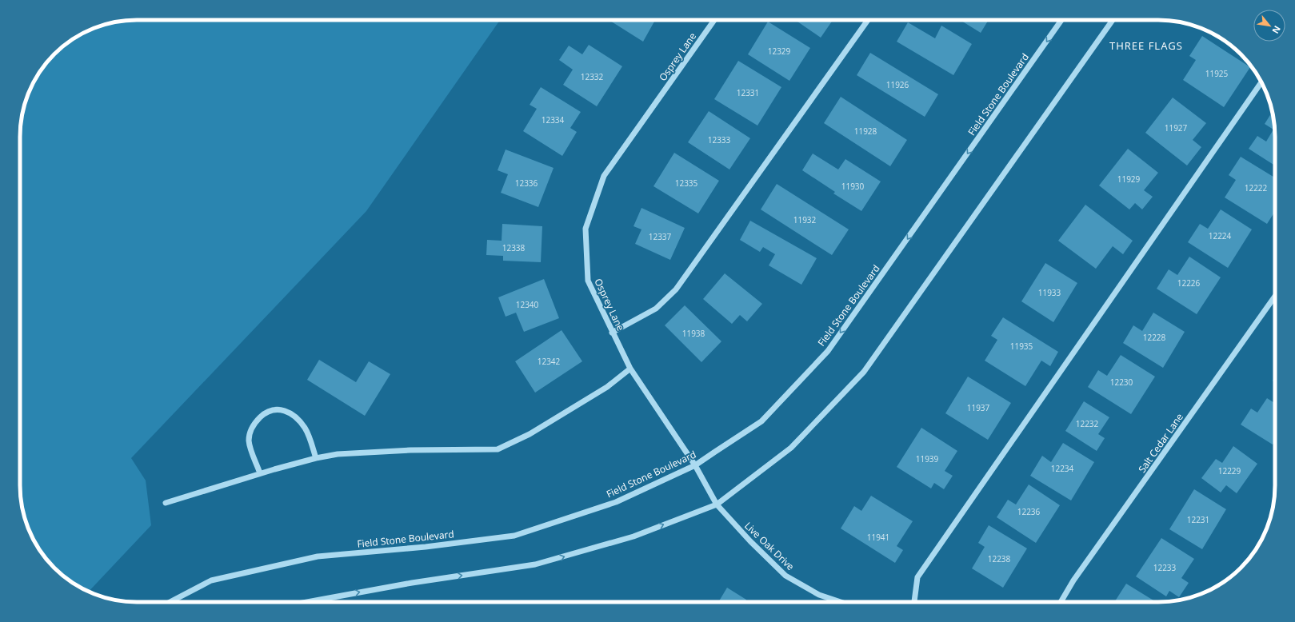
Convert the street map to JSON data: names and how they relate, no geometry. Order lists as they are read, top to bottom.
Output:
{
  "streets": {
    "street": [
      "Osprey Lane",
      "Field Stone Boulevard",
      "Salt Cedar Lane",
      "Live Oak Drive"
    ]
  },
  "crossings": [
    ["Osprey Lane", "Field Stone Boulevard"],
    ["Osprey Lane", "Live Oak Drive"],
    ["Field Stone Boulevard", "Live Oak Drive"]
  ],
  "districts": ["THREE FLAGS"],
  "house_numbers": [
    "12329",
    "11925",
    "12332",
    "11926",
    "12331",
    "12334",
    "11927",
    "11928",
    "12333",
    "11929",
    "12336",
    "12335",
    "11930",
    "12222",
    "11932",
    "12224",
    "12337",
    "12338",
    "12226",
    "11933",
    "12340",
    "11938",
    "12228",
    "11935",
    "12342",
    "12230",
    "11937",
    "12232",
    "11939",
    "12234",
    "12229",
    "12236",
    "12231",
    "11941",
    "12238",
    "12233"
  ],
  "north": "bottom right"
}
